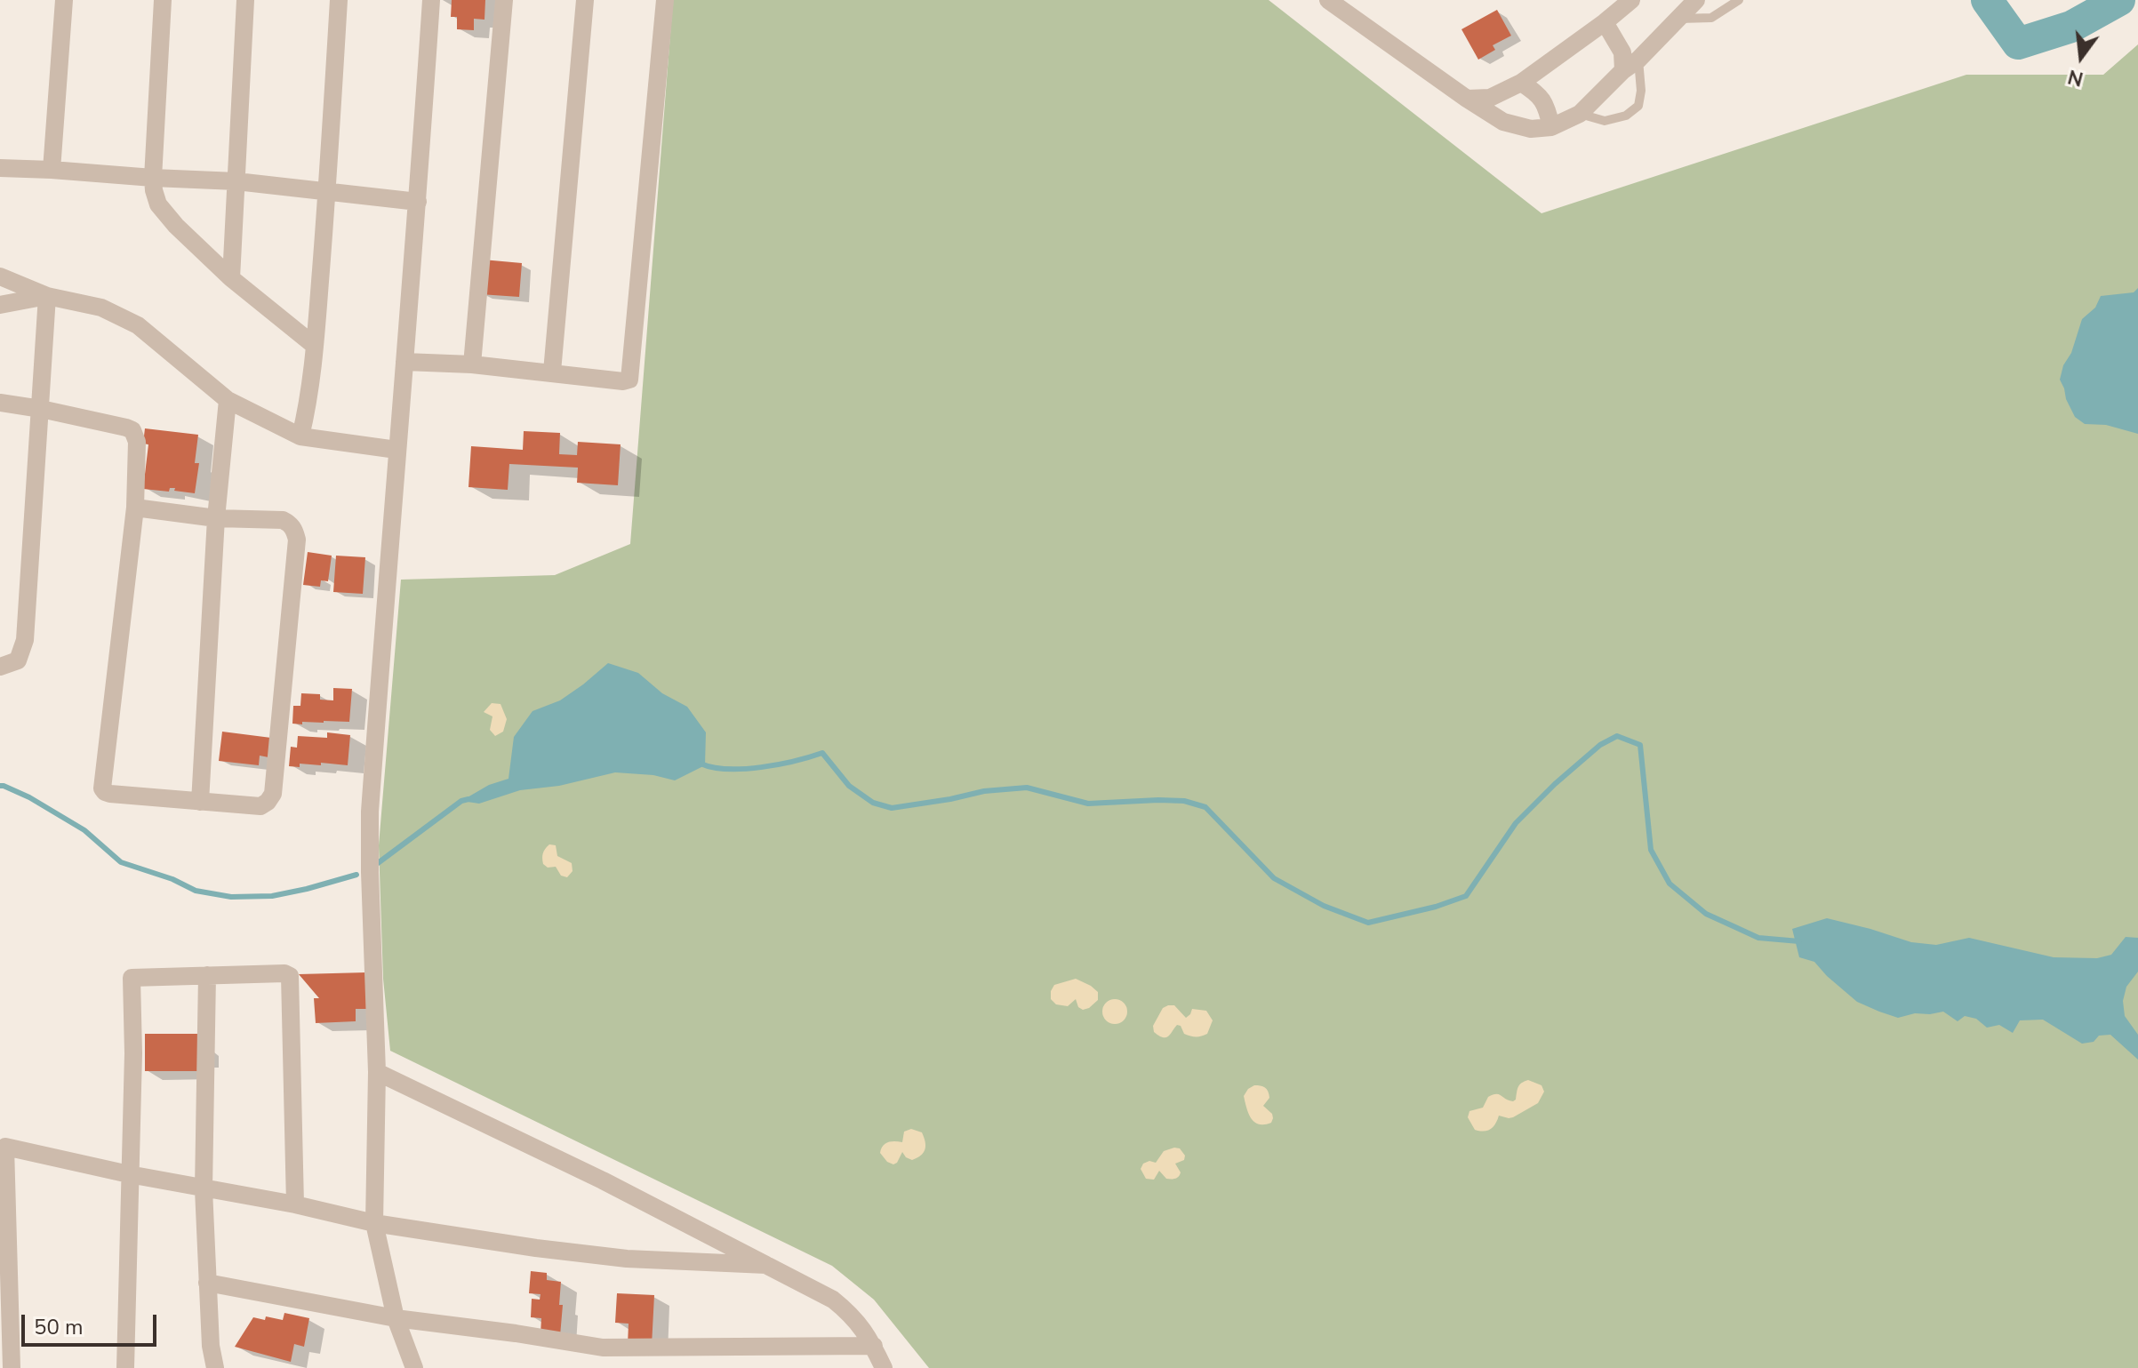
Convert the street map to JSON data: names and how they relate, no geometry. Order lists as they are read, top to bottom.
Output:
{
  "scale_bar": "50 m",
  "north": "bottom"
}
